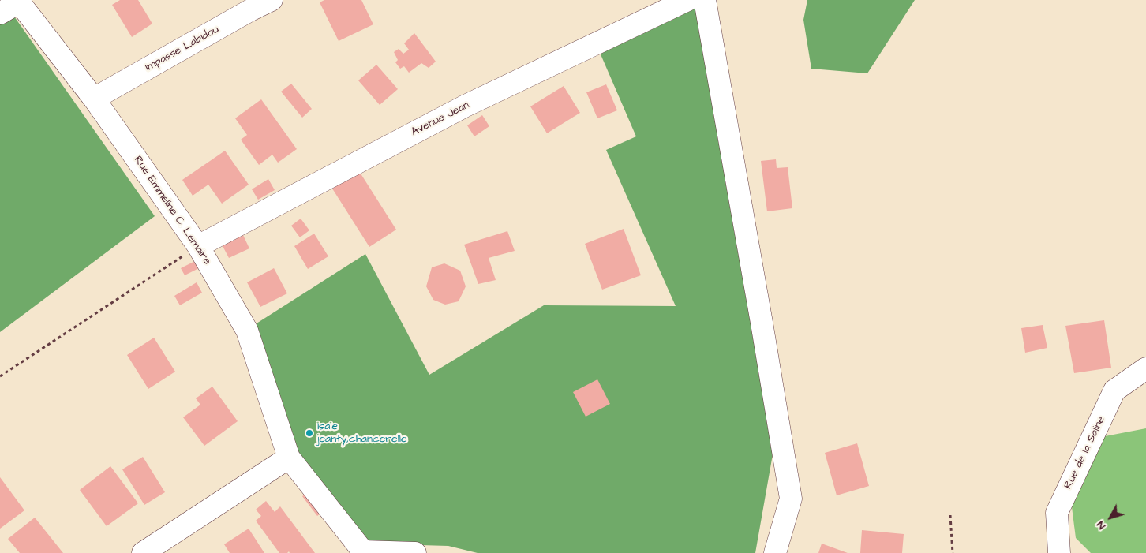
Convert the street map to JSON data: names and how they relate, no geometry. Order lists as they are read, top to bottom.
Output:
{
  "streets": {
    "street": [
      "Impasse Labidou",
      "Avenue Jean",
      "Rue Emmeline C. Lemaire",
      "Rue de la Saline"
    ]
  },
  "crossings": [
    ["Impasse Labidou", "Rue Emmeline C. Lemaire"],
    ["Avenue Jean", "Rue Emmeline C. Lemaire"]
  ],
  "places": ["isaie jeanty,chancerelle"],
  "north": "bottom left"
}
